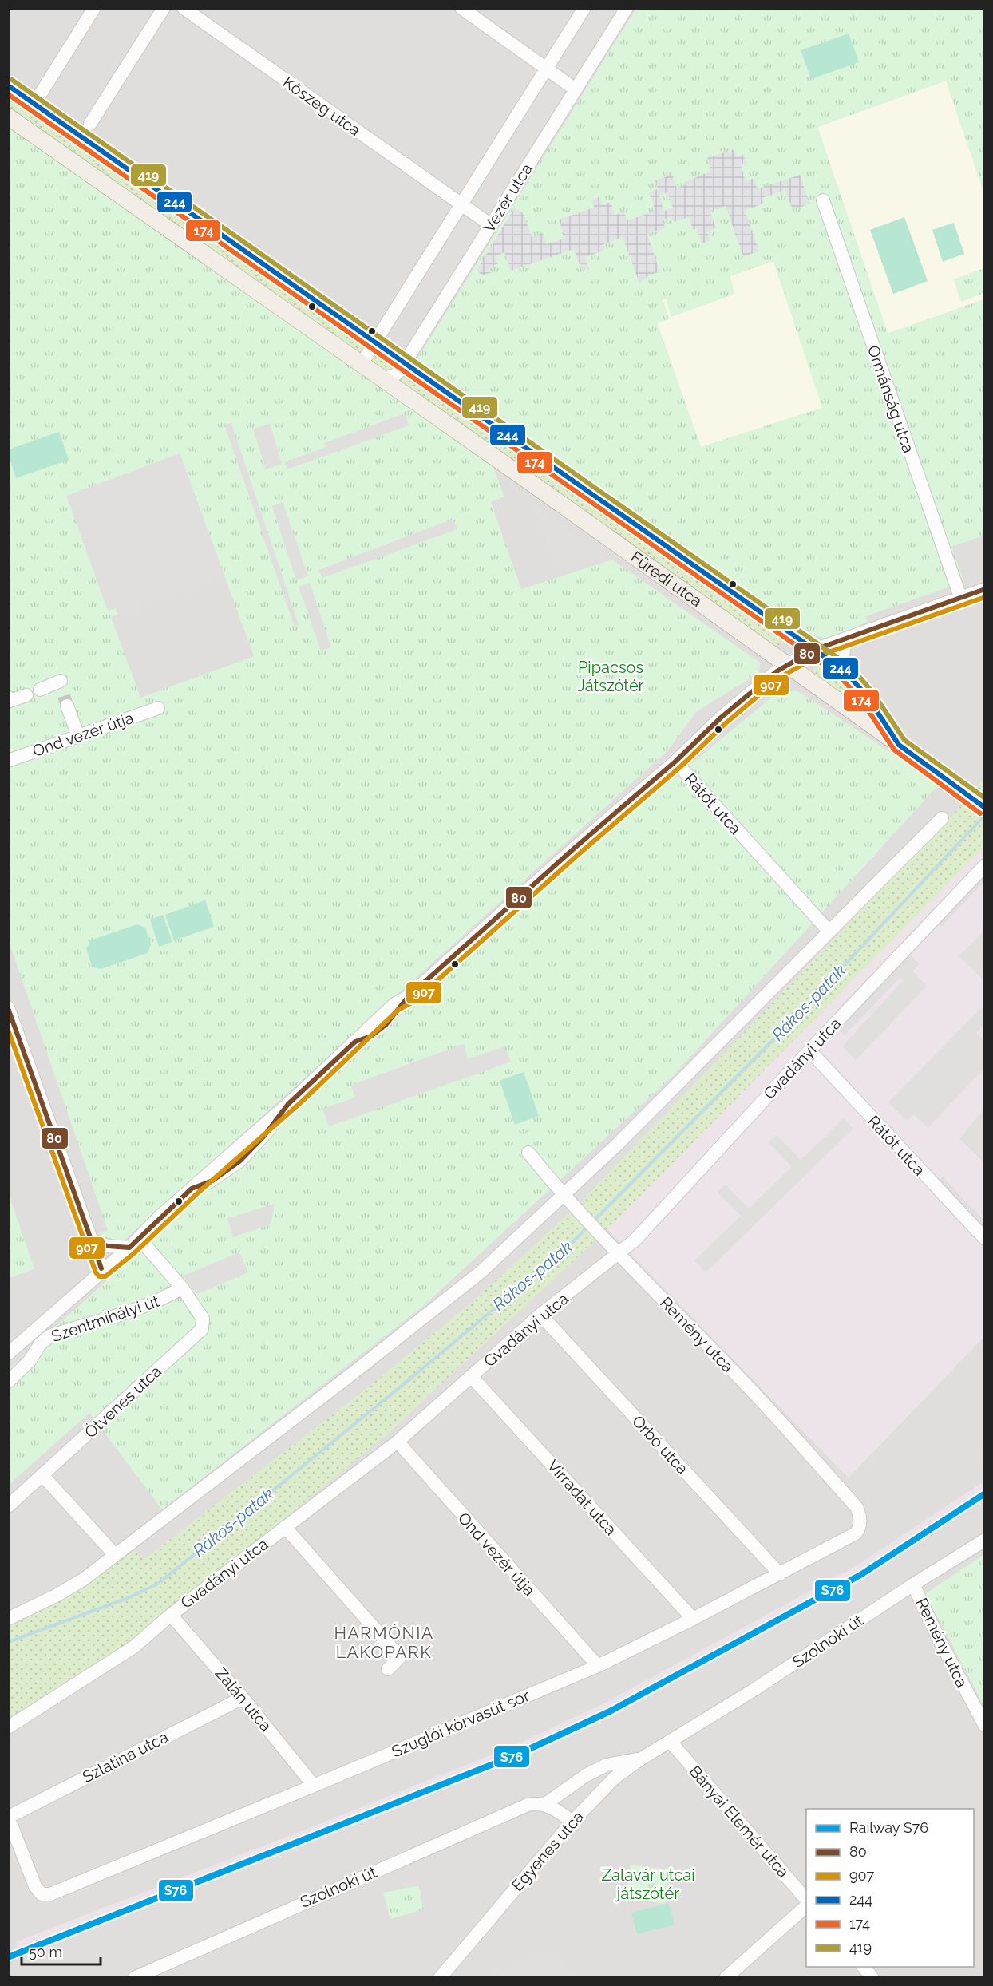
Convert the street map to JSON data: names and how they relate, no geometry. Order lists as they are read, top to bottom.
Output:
{
  "streets": {
    "main road": ["Füredi utca"],
    "street": [
      "Kőszeg utca",
      "Vezér utca",
      "Ormánság utca",
      "Ond vezér útja",
      "Rátót utca",
      "Gvadányi utca",
      "Szentmihályi út",
      "Remény utca",
      "Ötvenes utca",
      "Orbó utca",
      "Virradat utca",
      "Szolnoki út",
      "Zalán utca",
      "Szuglói körvasút sor",
      "Szlatina utca",
      "Bányai Elemér utca",
      "Egyenes utca"
    ]
  },
  "crossings": [
    ["Kőszeg utca", "Vezér utca"],
    ["Vezér utca", "Füredi utca"],
    ["Ormánság utca", "Szentmihályi út"],
    ["Füredi utca", "Szentmihályi út"],
    ["Ond vezér útja", "Gvadányi utca"],
    ["Ond vezér útja", "Szuglói körvasút sor"],
    ["Rátót utca", "Gvadányi utca"],
    ["Rátót utca", "Szentmihályi út"],
    ["Gvadányi utca", "Remény utca"],
    ["Gvadányi utca", "Orbó utca"],
    ["Gvadányi utca", "Virradat utca"],
    ["Gvadányi utca", "Zalán utca"],
    ["Szentmihályi út", "Ötvenes utca"],
    ["Remény utca", "Szolnoki út"],
    ["Remény utca", "Szuglói körvasút sor"],
    ["Orbó utca", "Szuglói körvasút sor"],
    ["Virradat utca", "Szuglói körvasút sor"],
    ["Szolnoki út", "Bányai Elemér utca"],
    ["Szolnoki út", "Egyenes utca"],
    ["Zalán utca", "Szuglói körvasút sor"],
    ["Zalán utca", "Szlatina utca"],
    ["Szuglói körvasút sor", "Szlatina utca"],
    ["Bányai Elemér utca", "Egyenes utca"]
  ],
  "districts": ["HARMÓNIA LAKÓPARK"],
  "water": ["Rákos-patak"],
  "parks": ["Pipacsos Játszótér", "Zalavár utcai játszótér"],
  "lines": [
    "transit line 419",
    "transit line 244",
    "transit line 174",
    "transit line 80",
    "transit line 907",
    "rail line S76"
  ],
  "legend": [
    "Railway S76",
    "80",
    "907",
    "244",
    "174",
    "419"
  ],
  "scale_bar": "50 m"
}
